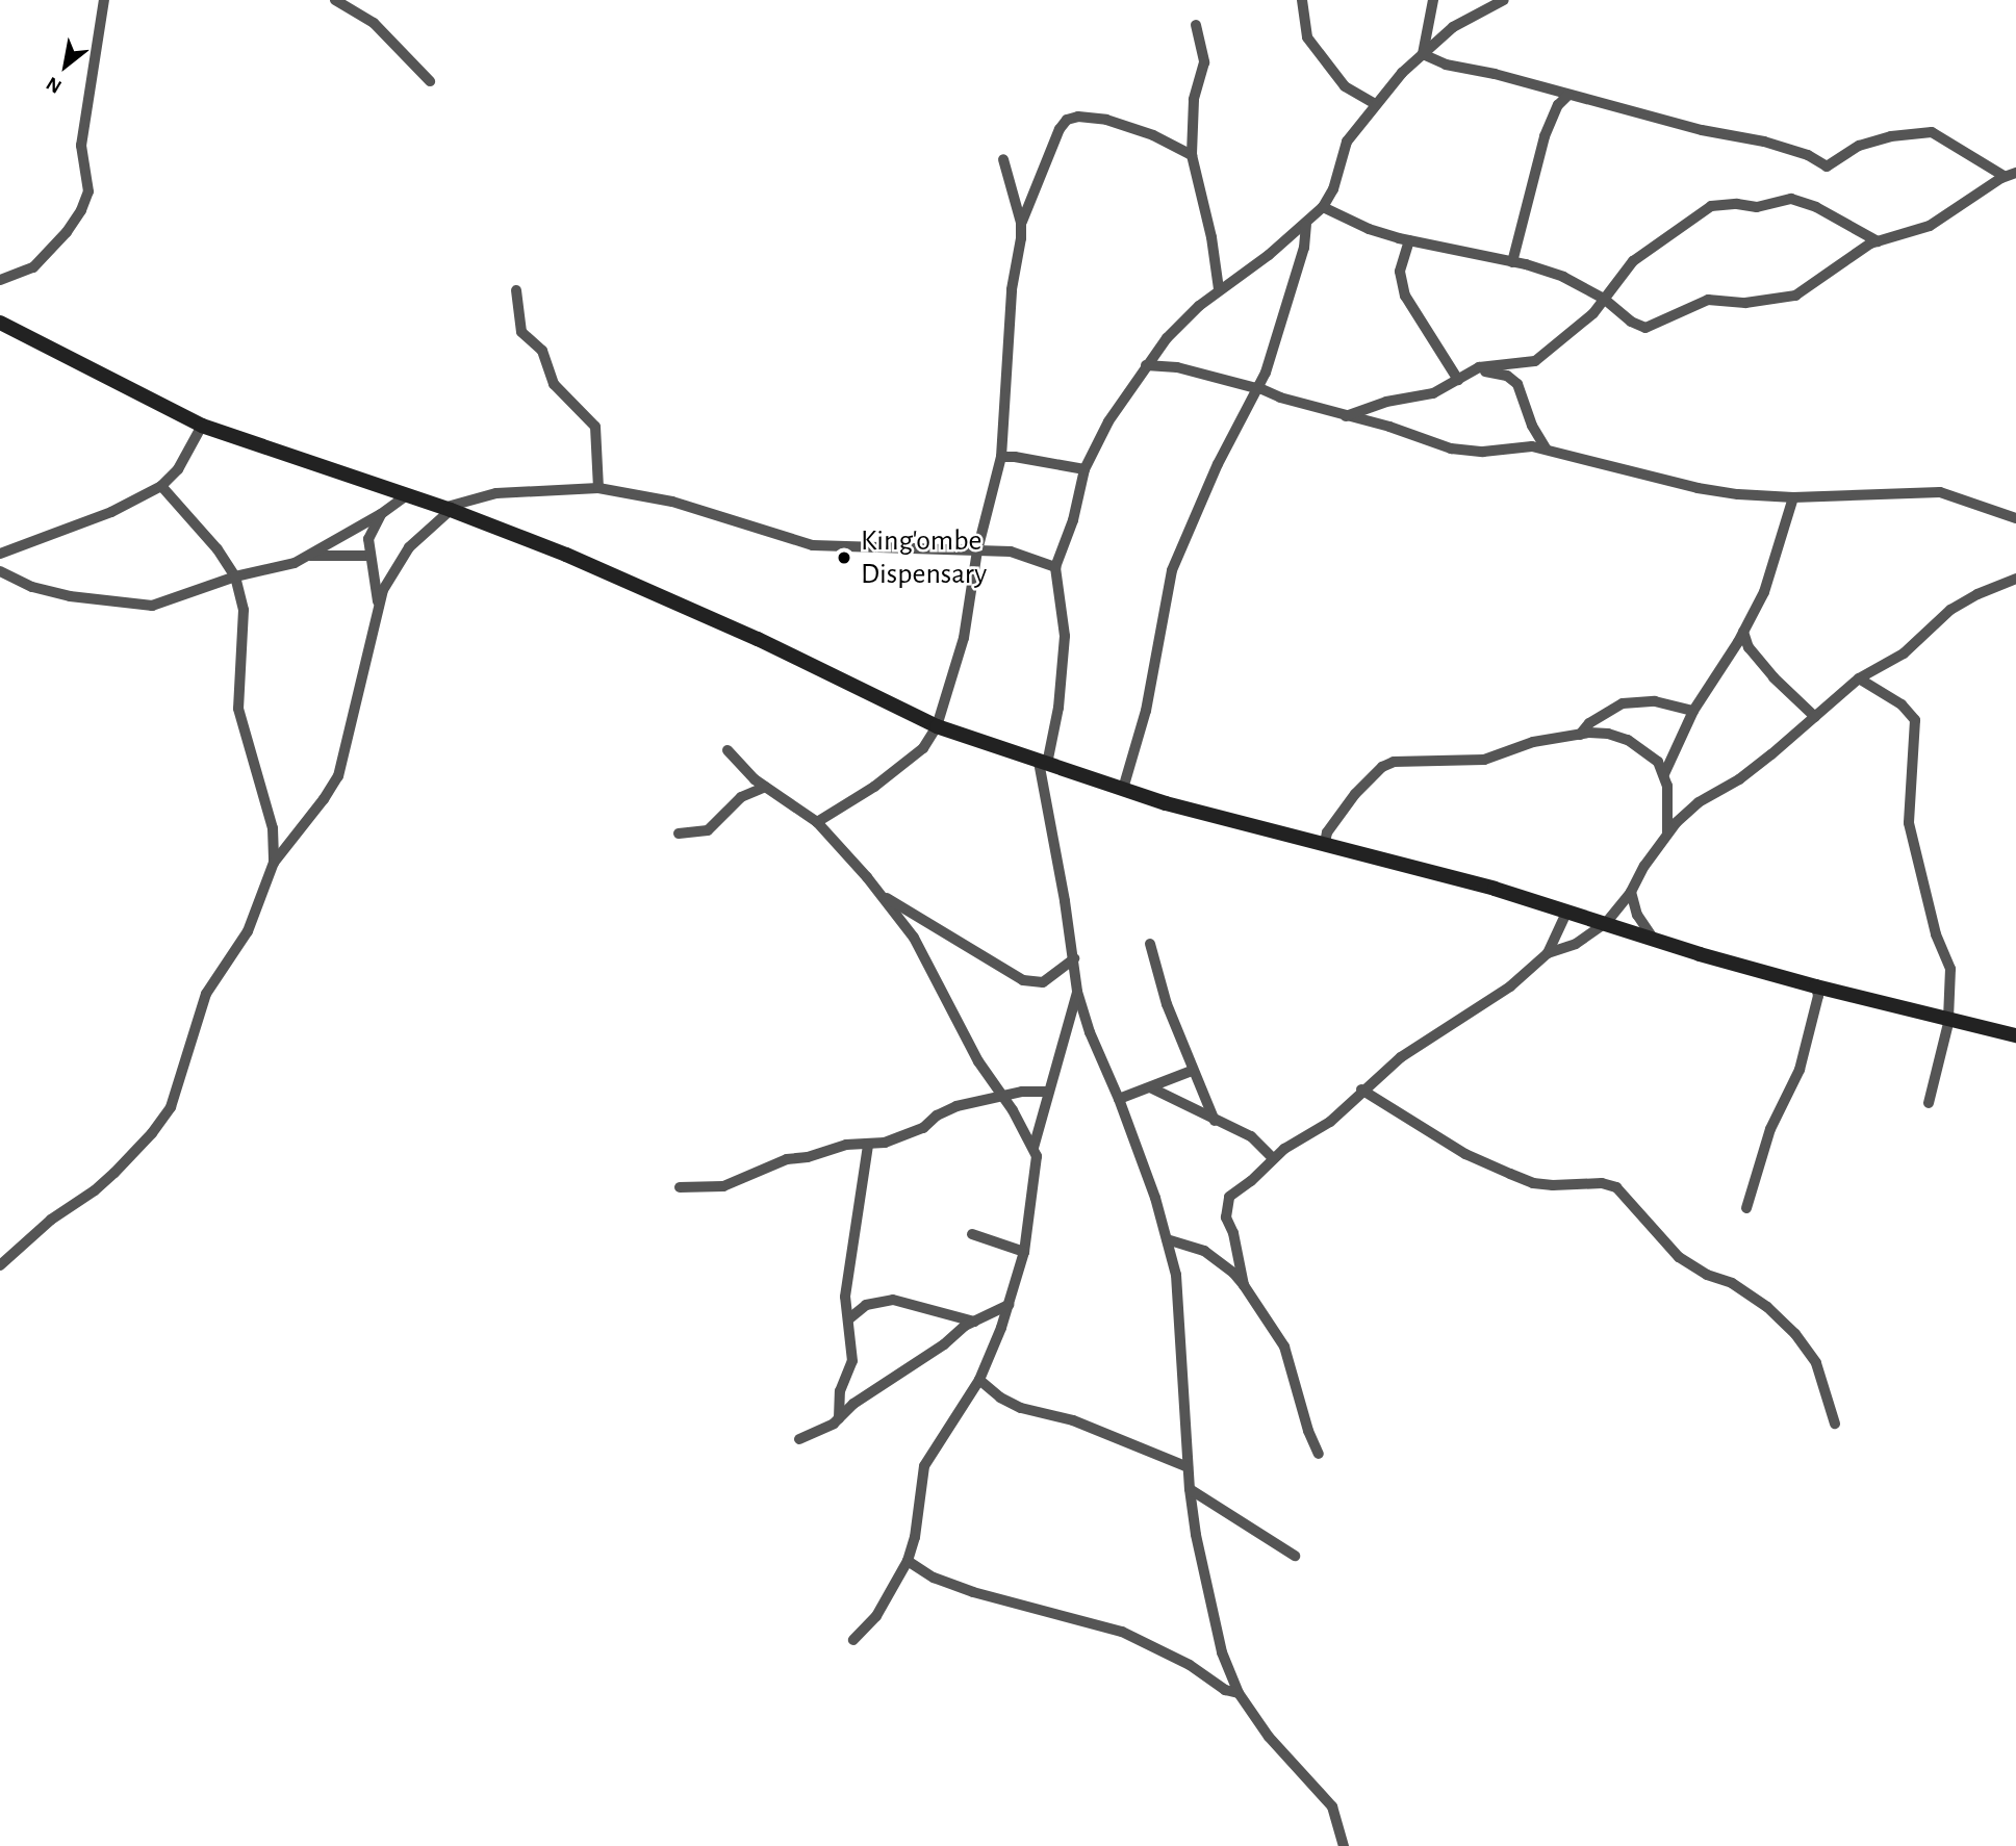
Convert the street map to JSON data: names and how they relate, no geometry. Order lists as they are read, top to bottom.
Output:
{
  "places": ["King'ombe Dispensary"],
  "north": "bottom left"
}
